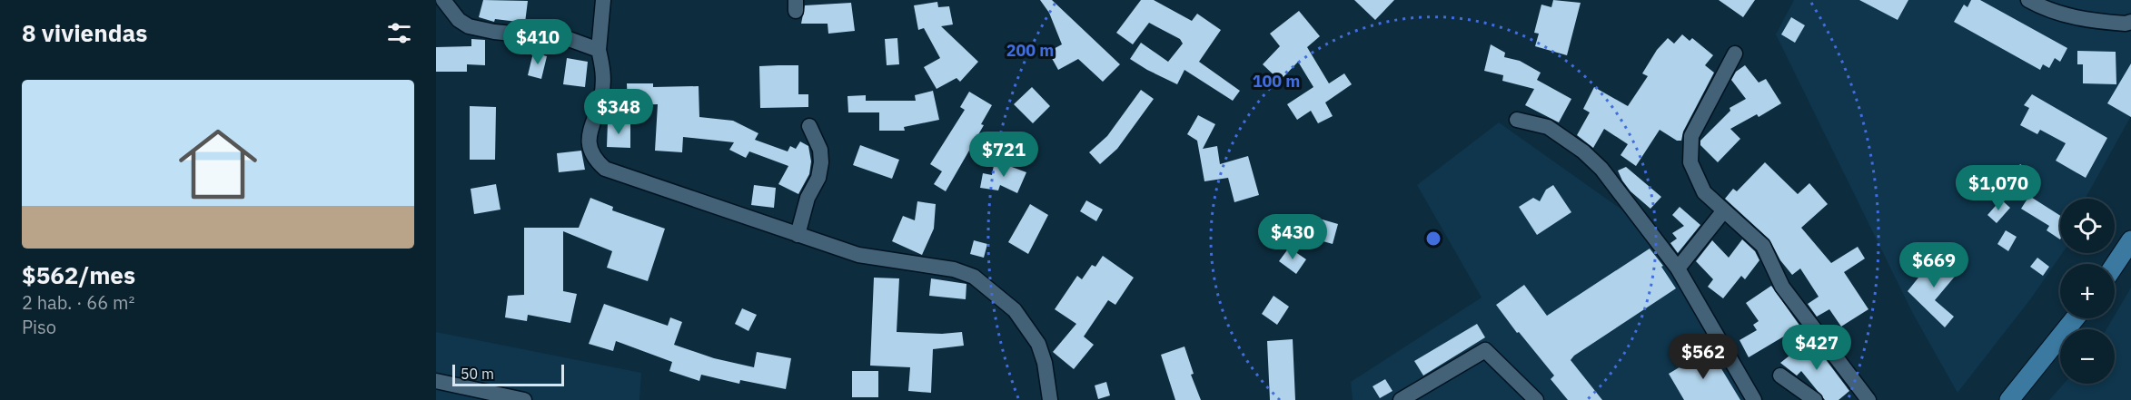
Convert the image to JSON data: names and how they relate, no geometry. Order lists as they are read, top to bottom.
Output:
{
  "scale_bar": "50 m",
  "page": {
    "heading": "8 viviendas",
    "price": [
      "$410",
      "$348",
      "$721",
      "$1,070",
      "$430",
      "$669",
      "$427",
      "$562"
    ],
    "list": [
      {
        "name": "$562/mes",
        "note": "2 hab. · 66 m² · Piso"
      }
    ],
    "map_buttons": ["+", "−"],
    "scale": "50 m"
  },
  "rings": ["200 m", "100 m"]
}
